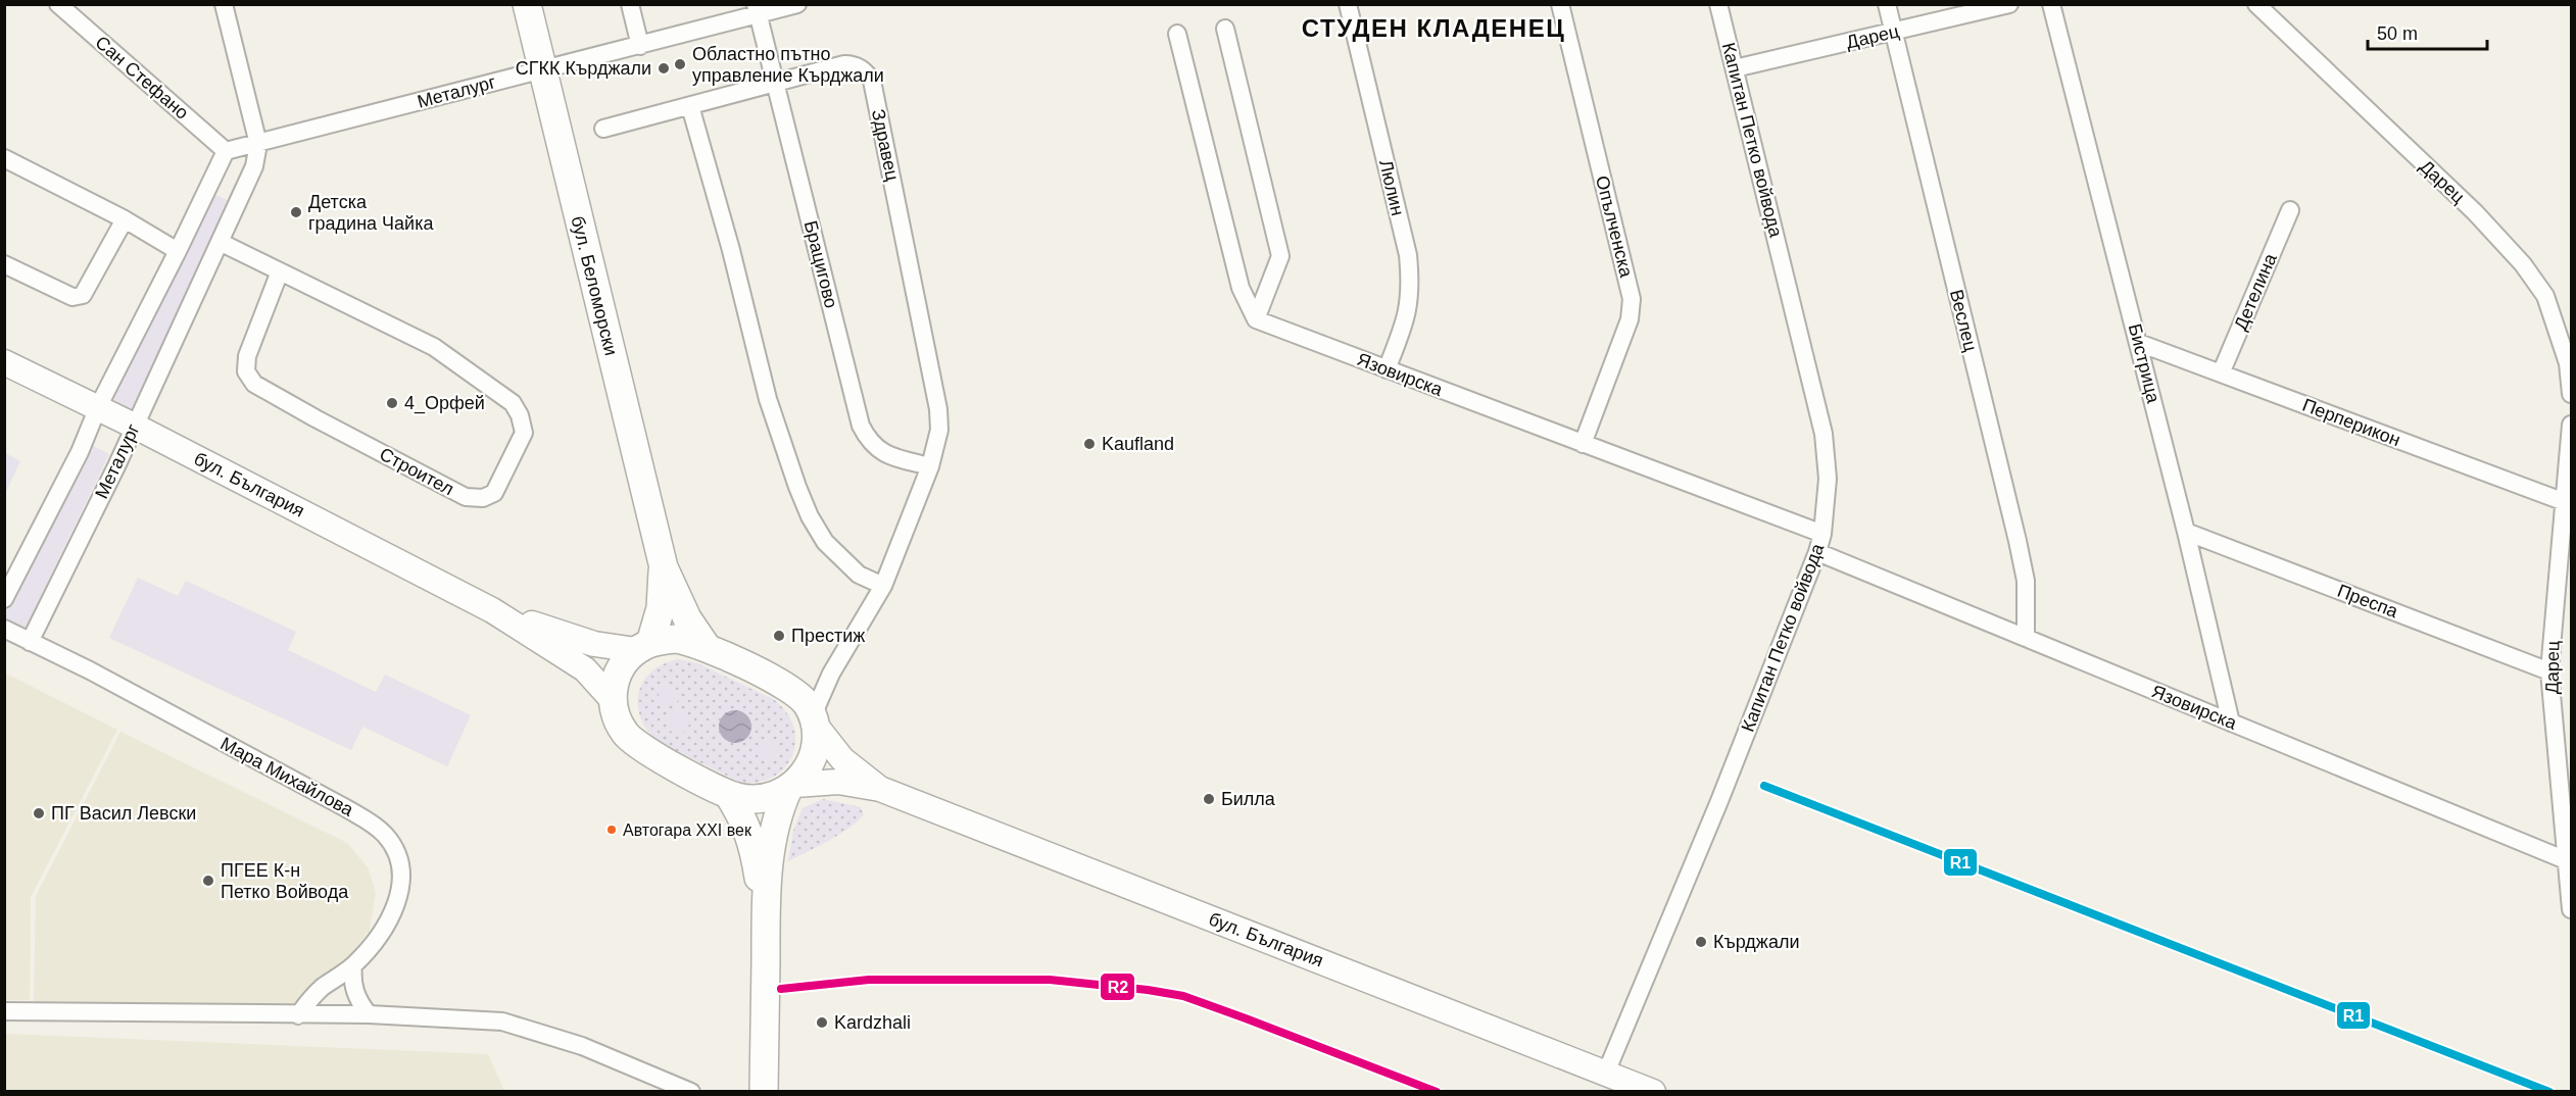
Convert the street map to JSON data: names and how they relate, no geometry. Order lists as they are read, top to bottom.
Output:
{
  "streets": {
    "main road": ["бул. Беломорски"],
    "street": [
      "Дарец",
      "Сан Стефано",
      "Металург",
      "Капитан Петко войвода",
      "Здравец",
      "Люлин",
      "Опълченска",
      "Брацигово",
      "Детелина",
      "Веслец",
      "Бистрица",
      "Язовирска",
      "Перперикон",
      "Строител",
      "бул. България",
      "Преспа",
      "Мара Михайлова"
    ]
  },
  "crossings": [
    ["Дарец", "Капитан Петко войвода"],
    ["Дарец", "Веслец"],
    ["Дарец", "Язовирска"],
    ["Дарец", "Перперикон"],
    ["Дарец", "Преспа"],
    ["Сан Стефано", "Металург"],
    ["Металург", "Брацигово"],
    ["Металург", "бул. Беломорски"],
    ["Металург", "Строител"],
    ["Металург", "бул. България"],
    ["Металург", "Мара Михайлова"],
    ["Капитан Петко войвода", "Язовирска"],
    ["Капитан Петко войвода", "бул. България"],
    ["Здравец", "Брацигово"],
    ["Здравец", "бул. Беломорски"],
    ["Здравец", "бул. България"],
    ["Люлин", "Язовирска"],
    ["Опълченска", "Язовирска"],
    ["бул. Беломорски", "бул. България"],
    ["Детелина", "Перперикон"],
    ["Веслец", "Язовирска"],
    ["Бистрица", "Язовирска"],
    ["Бистрица", "Перперикон"],
    ["Бистрица", "Преспа"]
  ],
  "districts": ["СТУДЕН КЛАДЕНЕЦ"],
  "places": [
    "Областно пътно управление Кърджали",
    "СГКК Кърджали",
    "Детска градина Чайка",
    "4_Орфей",
    "Kaufland",
    "Престиж",
    "Билла",
    "ПГ Васил Левски",
    "Автогара XXI век",
    "ПГЕЕ К-н Петко Войвода",
    "Кърджали",
    "Kardzhali"
  ],
  "lines": ["transit line R1", "transit line R2"],
  "scale_bar": "50 m"
}
